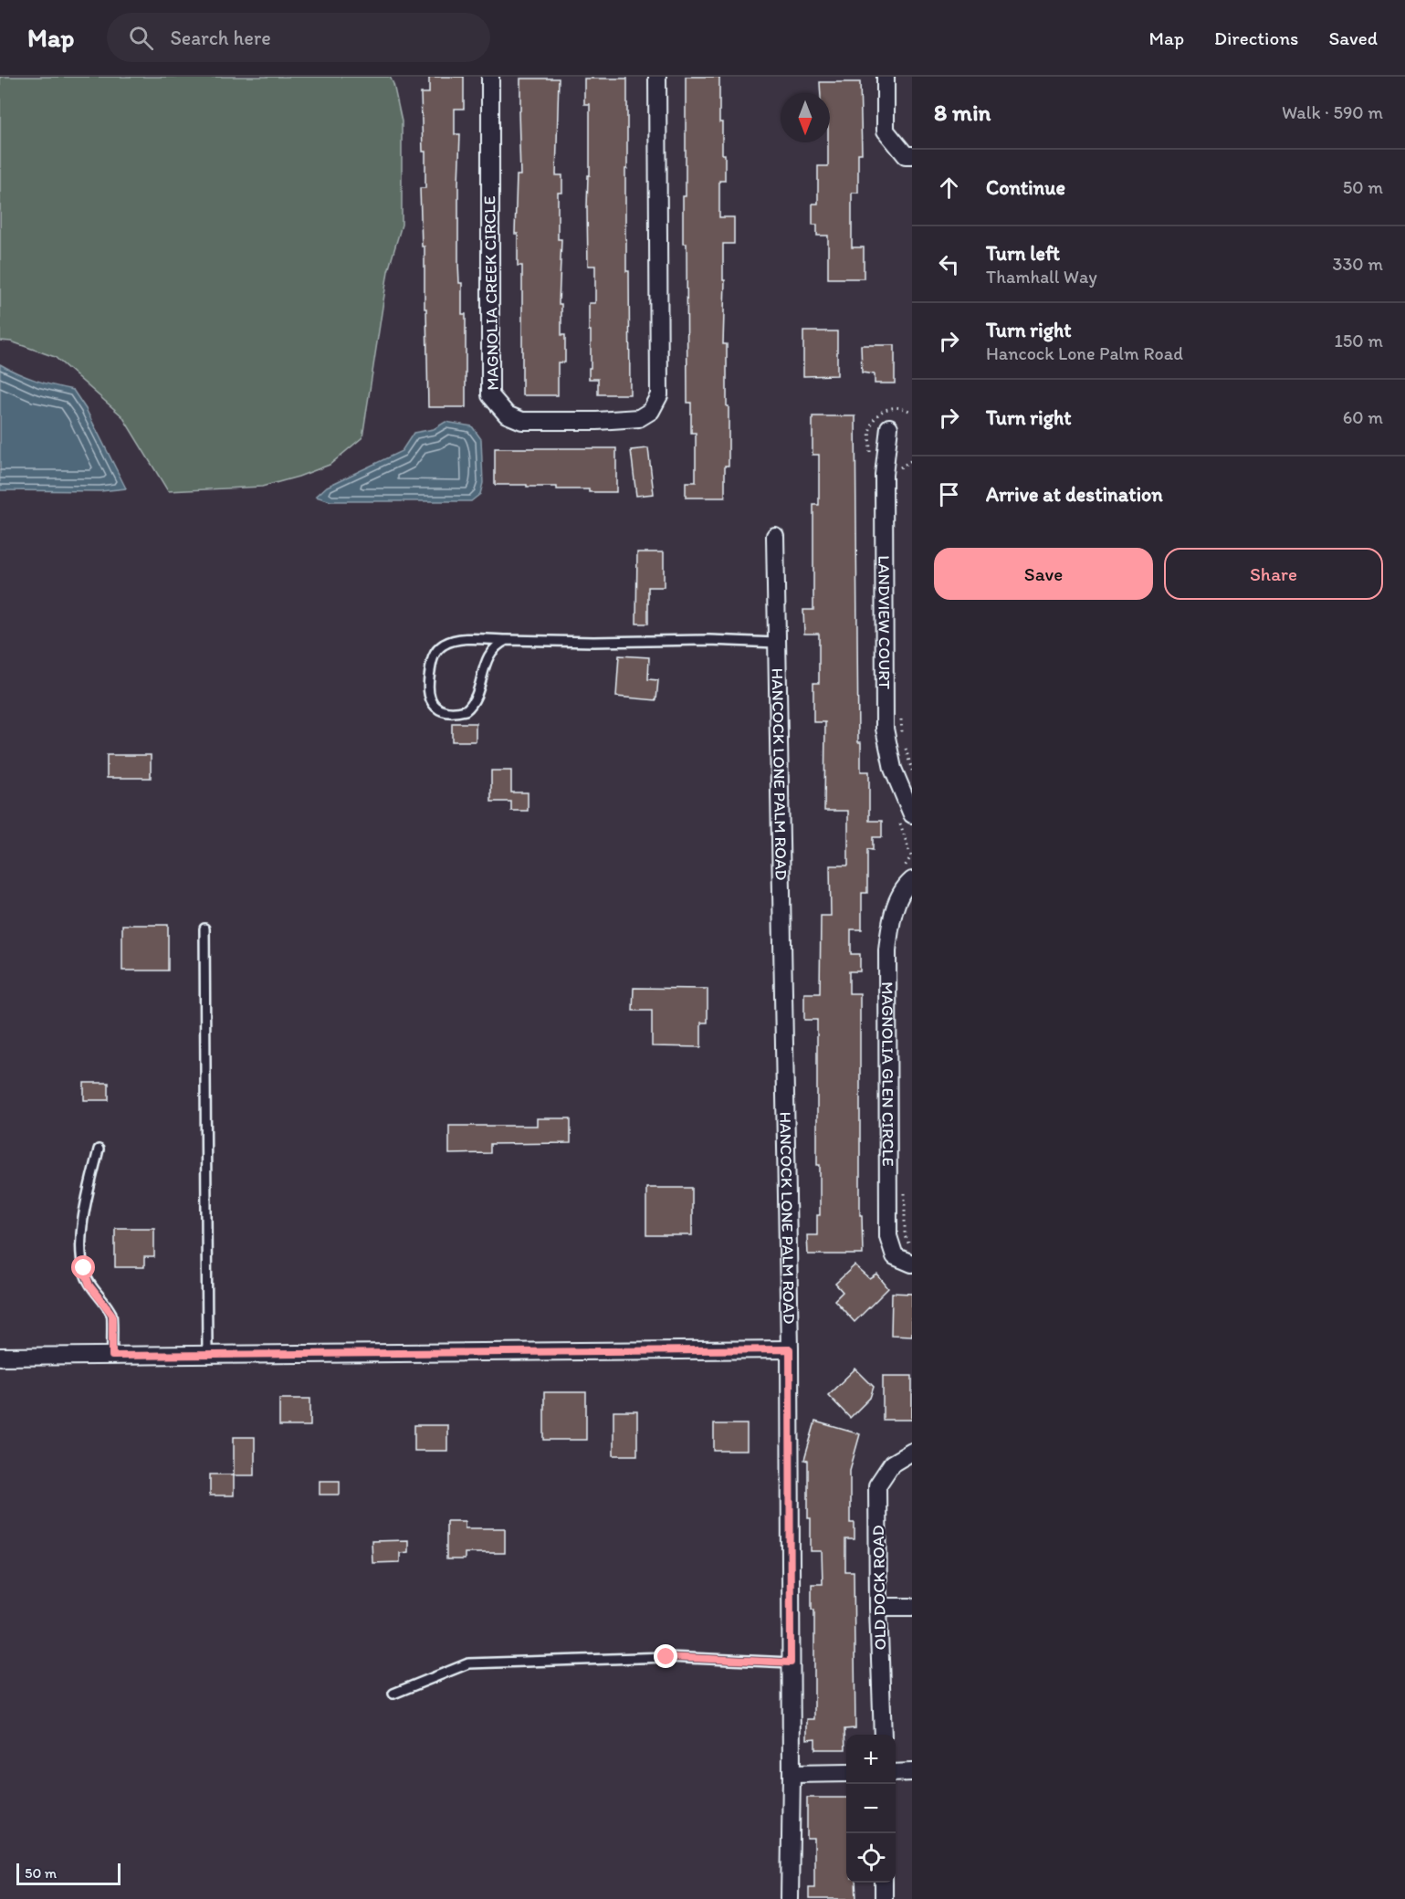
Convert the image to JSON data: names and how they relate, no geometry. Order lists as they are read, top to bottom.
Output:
{
  "streets": {
    "street": [
      "MAGNOLIA CREEK CIRCLE",
      "LANDVIEW COURT",
      "HANCOCK LONE PALM ROAD",
      "MAGNOLIA GLEN CIRCLE",
      "OLD DOCK ROAD"
    ]
  },
  "scale_bar": "50 m",
  "north": "bottom",
  "page": {
    "header": "Map",
    "search": "Search here",
    "nav": ["Map", "Directions", "Saved"],
    "heading": ["8 min", "Walk · 590 m"],
    "list": [
      ["Continue", "50 m"],
      ["Turn left", "Thamhall Way", "330 m"],
      ["Turn right", "Hancock Lone Palm Road", "150 m"],
      ["Turn right", "60 m"],
      "Arrive at destination"
    ],
    "buttons": ["Save", "Share"],
    "map_buttons": ["+", "−"],
    "scale": "50 m"
  }
}
